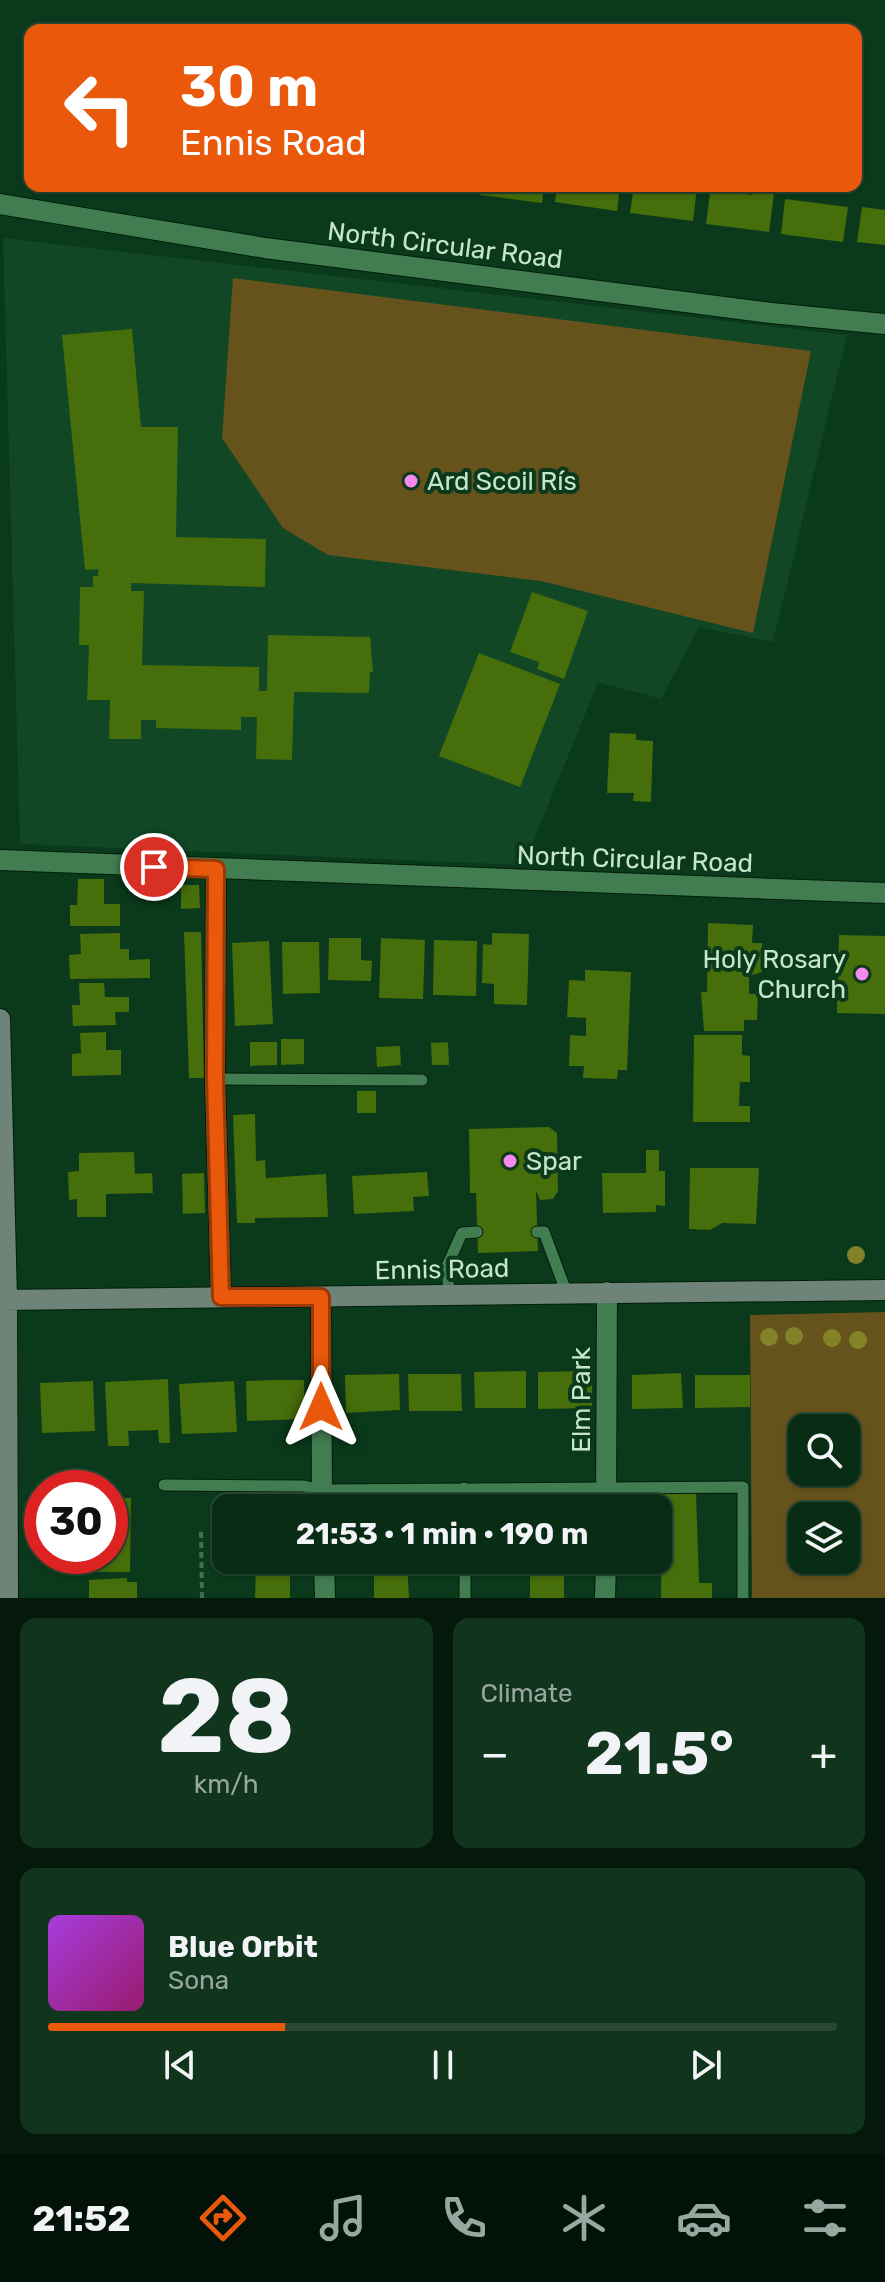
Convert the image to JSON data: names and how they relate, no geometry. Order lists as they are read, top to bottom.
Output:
{
  "streets": {
    "main road": ["Ennis Road"],
    "street": ["North Circular Road", "Elm Park"]
  },
  "crossings": [
    ["Ennis Road", "Elm Park"]
  ],
  "places": ["Ard Scoil Rís", "Holy Rosary Church", "Spar"],
  "page": {
    "turn": ["30 m", "Ennis Road"],
    "limit": "30",
    "trip": "21:53 · 1 min · 190 m",
    "tile": [
      ["28", "km/h"],
      "Climate"
    ],
    "heat": ["−", "21.5°", "+"],
    "song": ["Blue Orbit", "Sona"],
    "tabs": "21:52"
  }
}
